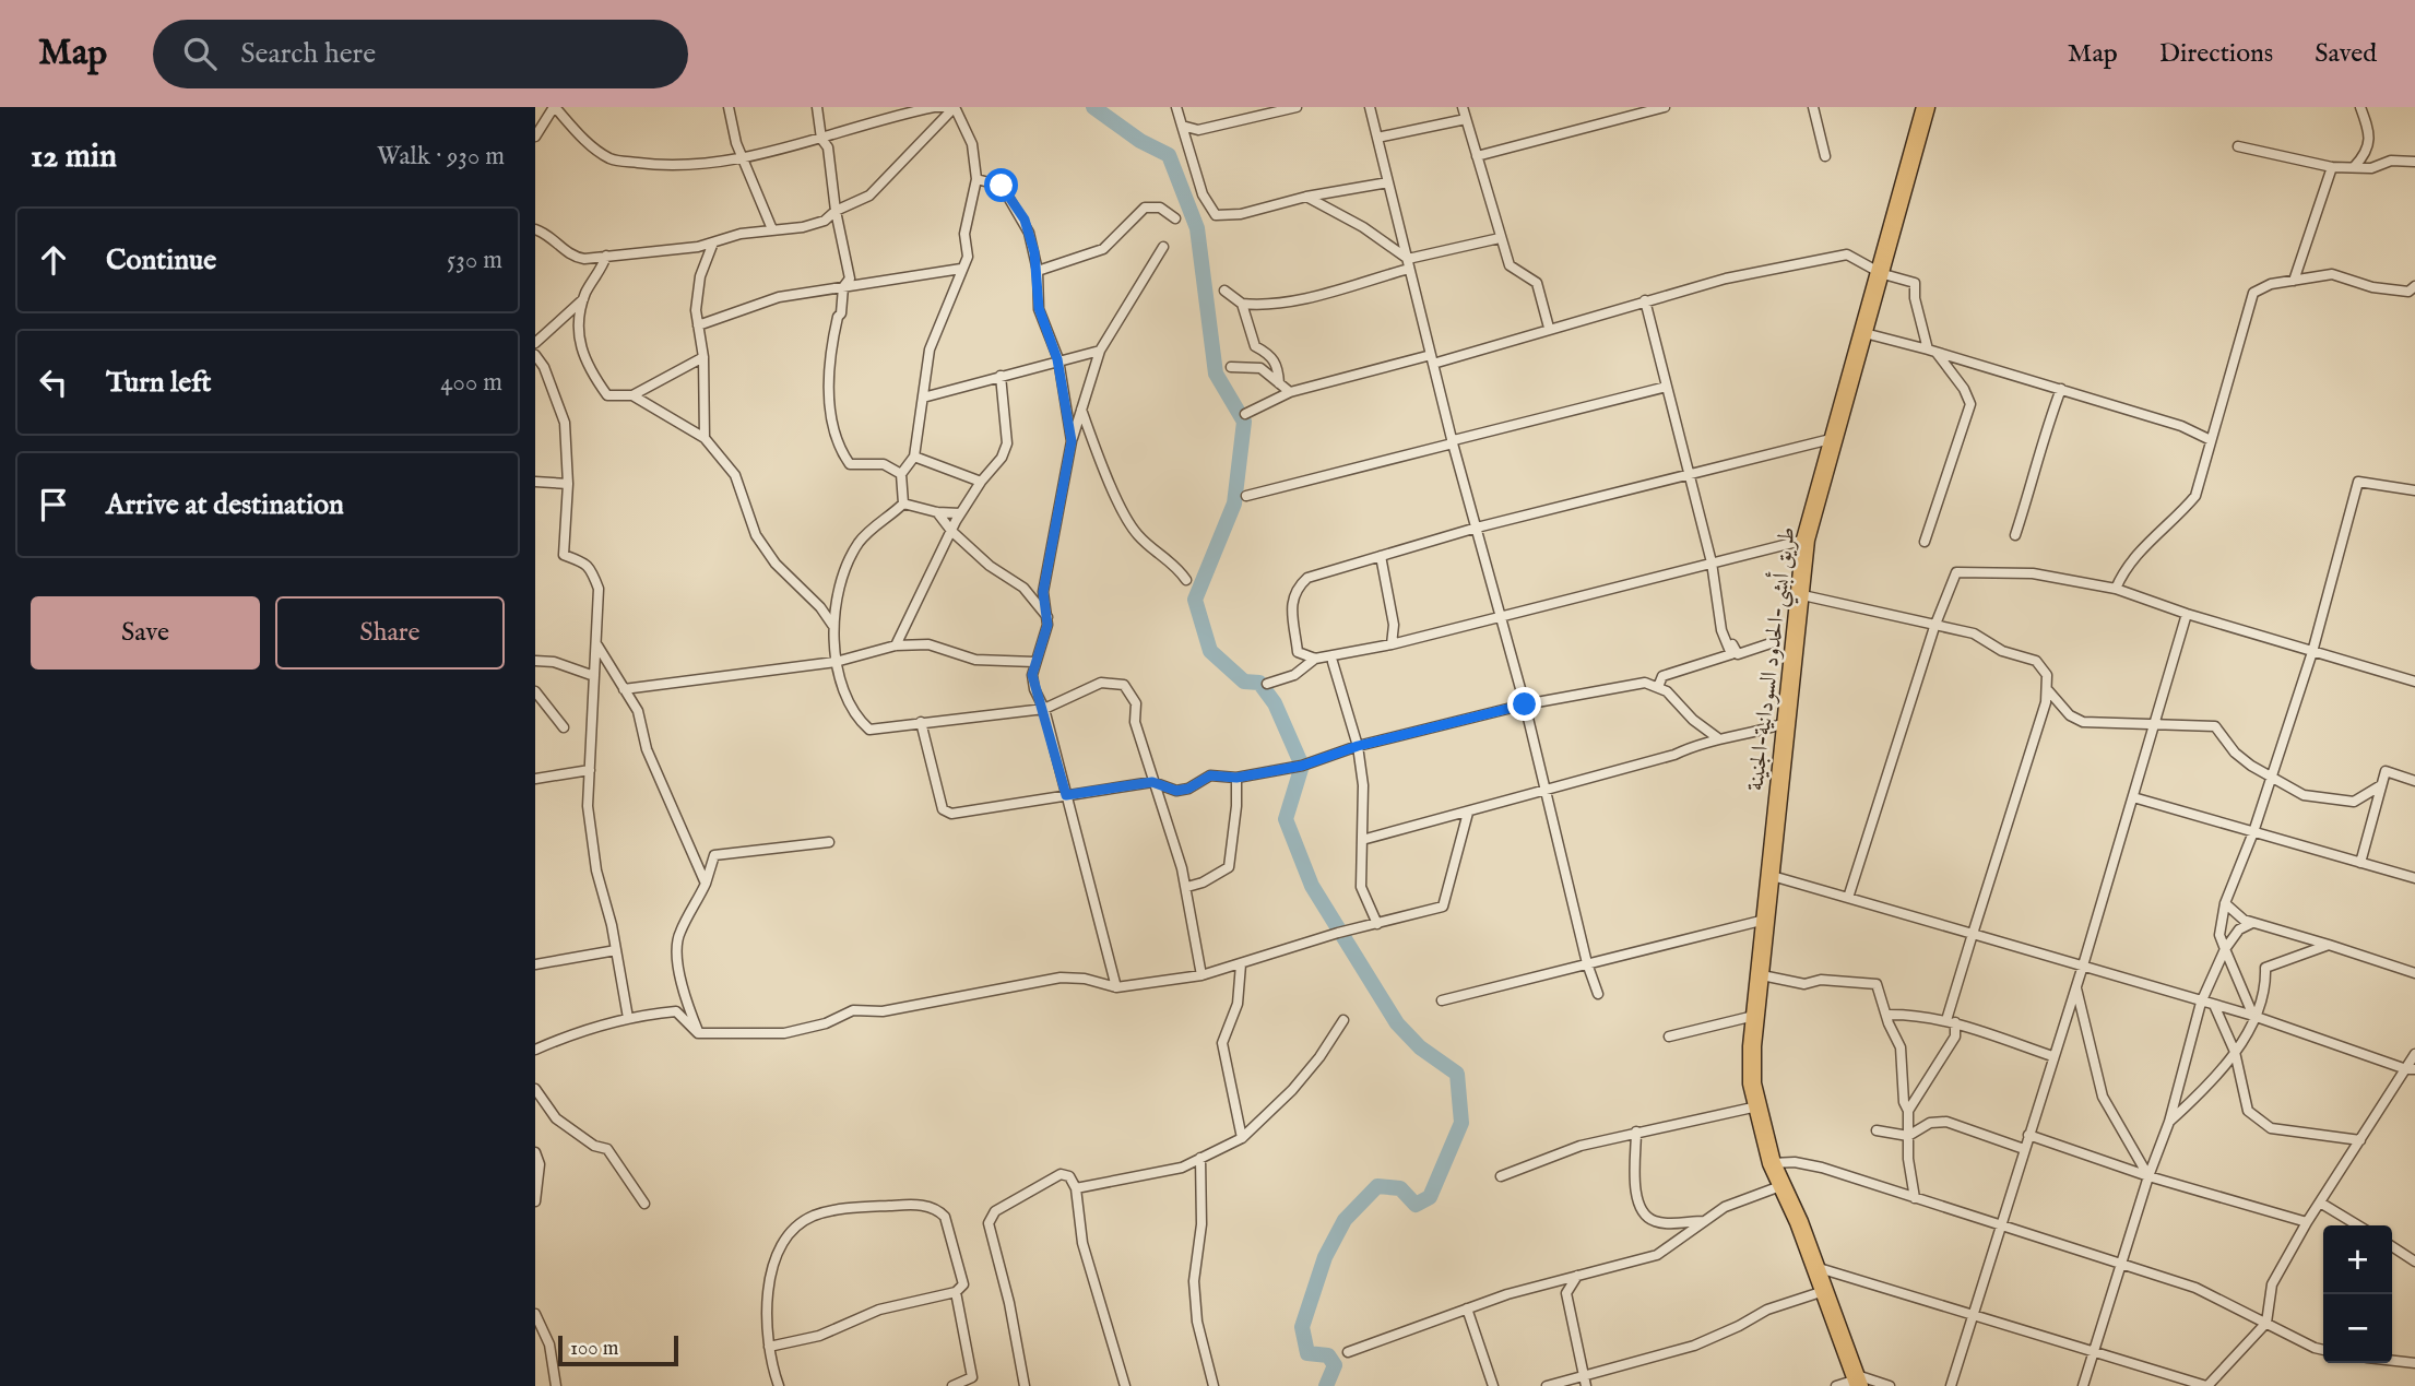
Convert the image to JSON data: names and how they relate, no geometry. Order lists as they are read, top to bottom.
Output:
{
  "streets": {
    "highway": ["طريق أبشي-الحدود السودانية-الجنينة"]
  },
  "scale_bar": "100 m",
  "page": {
    "header": "Map",
    "search": "Search here",
    "nav": ["Map", "Directions", "Saved"],
    "heading": ["12 min", "Walk · 930 m"],
    "list": [
      ["Continue", "530 m"],
      ["Turn left", "400 m"],
      "Arrive at destination"
    ],
    "buttons": ["Save", "Share"],
    "map_buttons": ["+", "−"],
    "scale": "100 m"
  }
}
